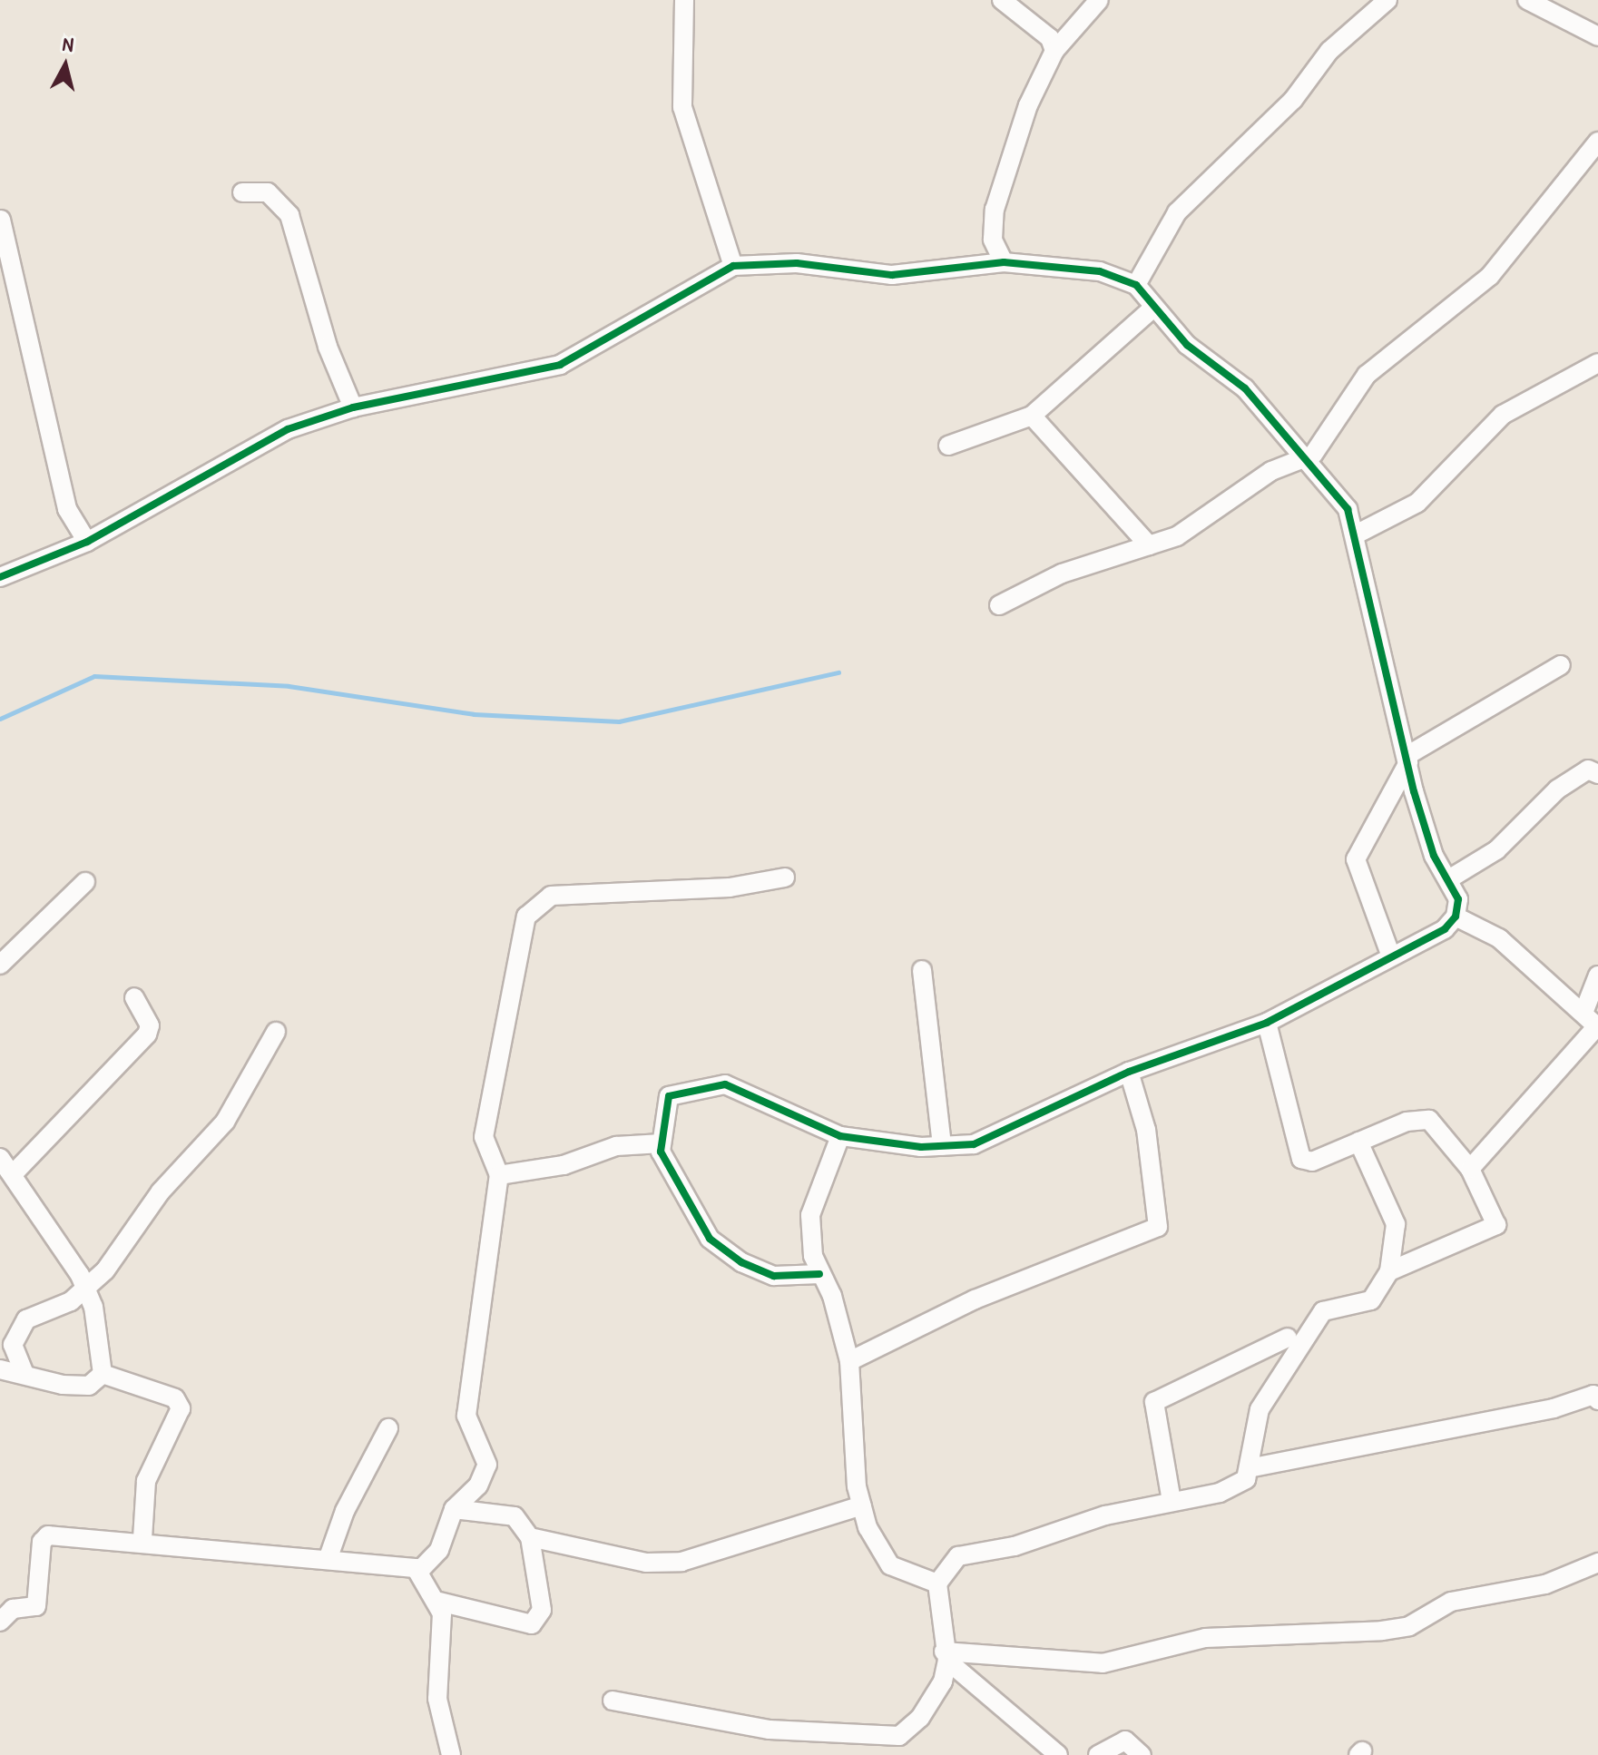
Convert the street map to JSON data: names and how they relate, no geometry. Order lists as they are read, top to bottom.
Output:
{
  "north": "top"
}
